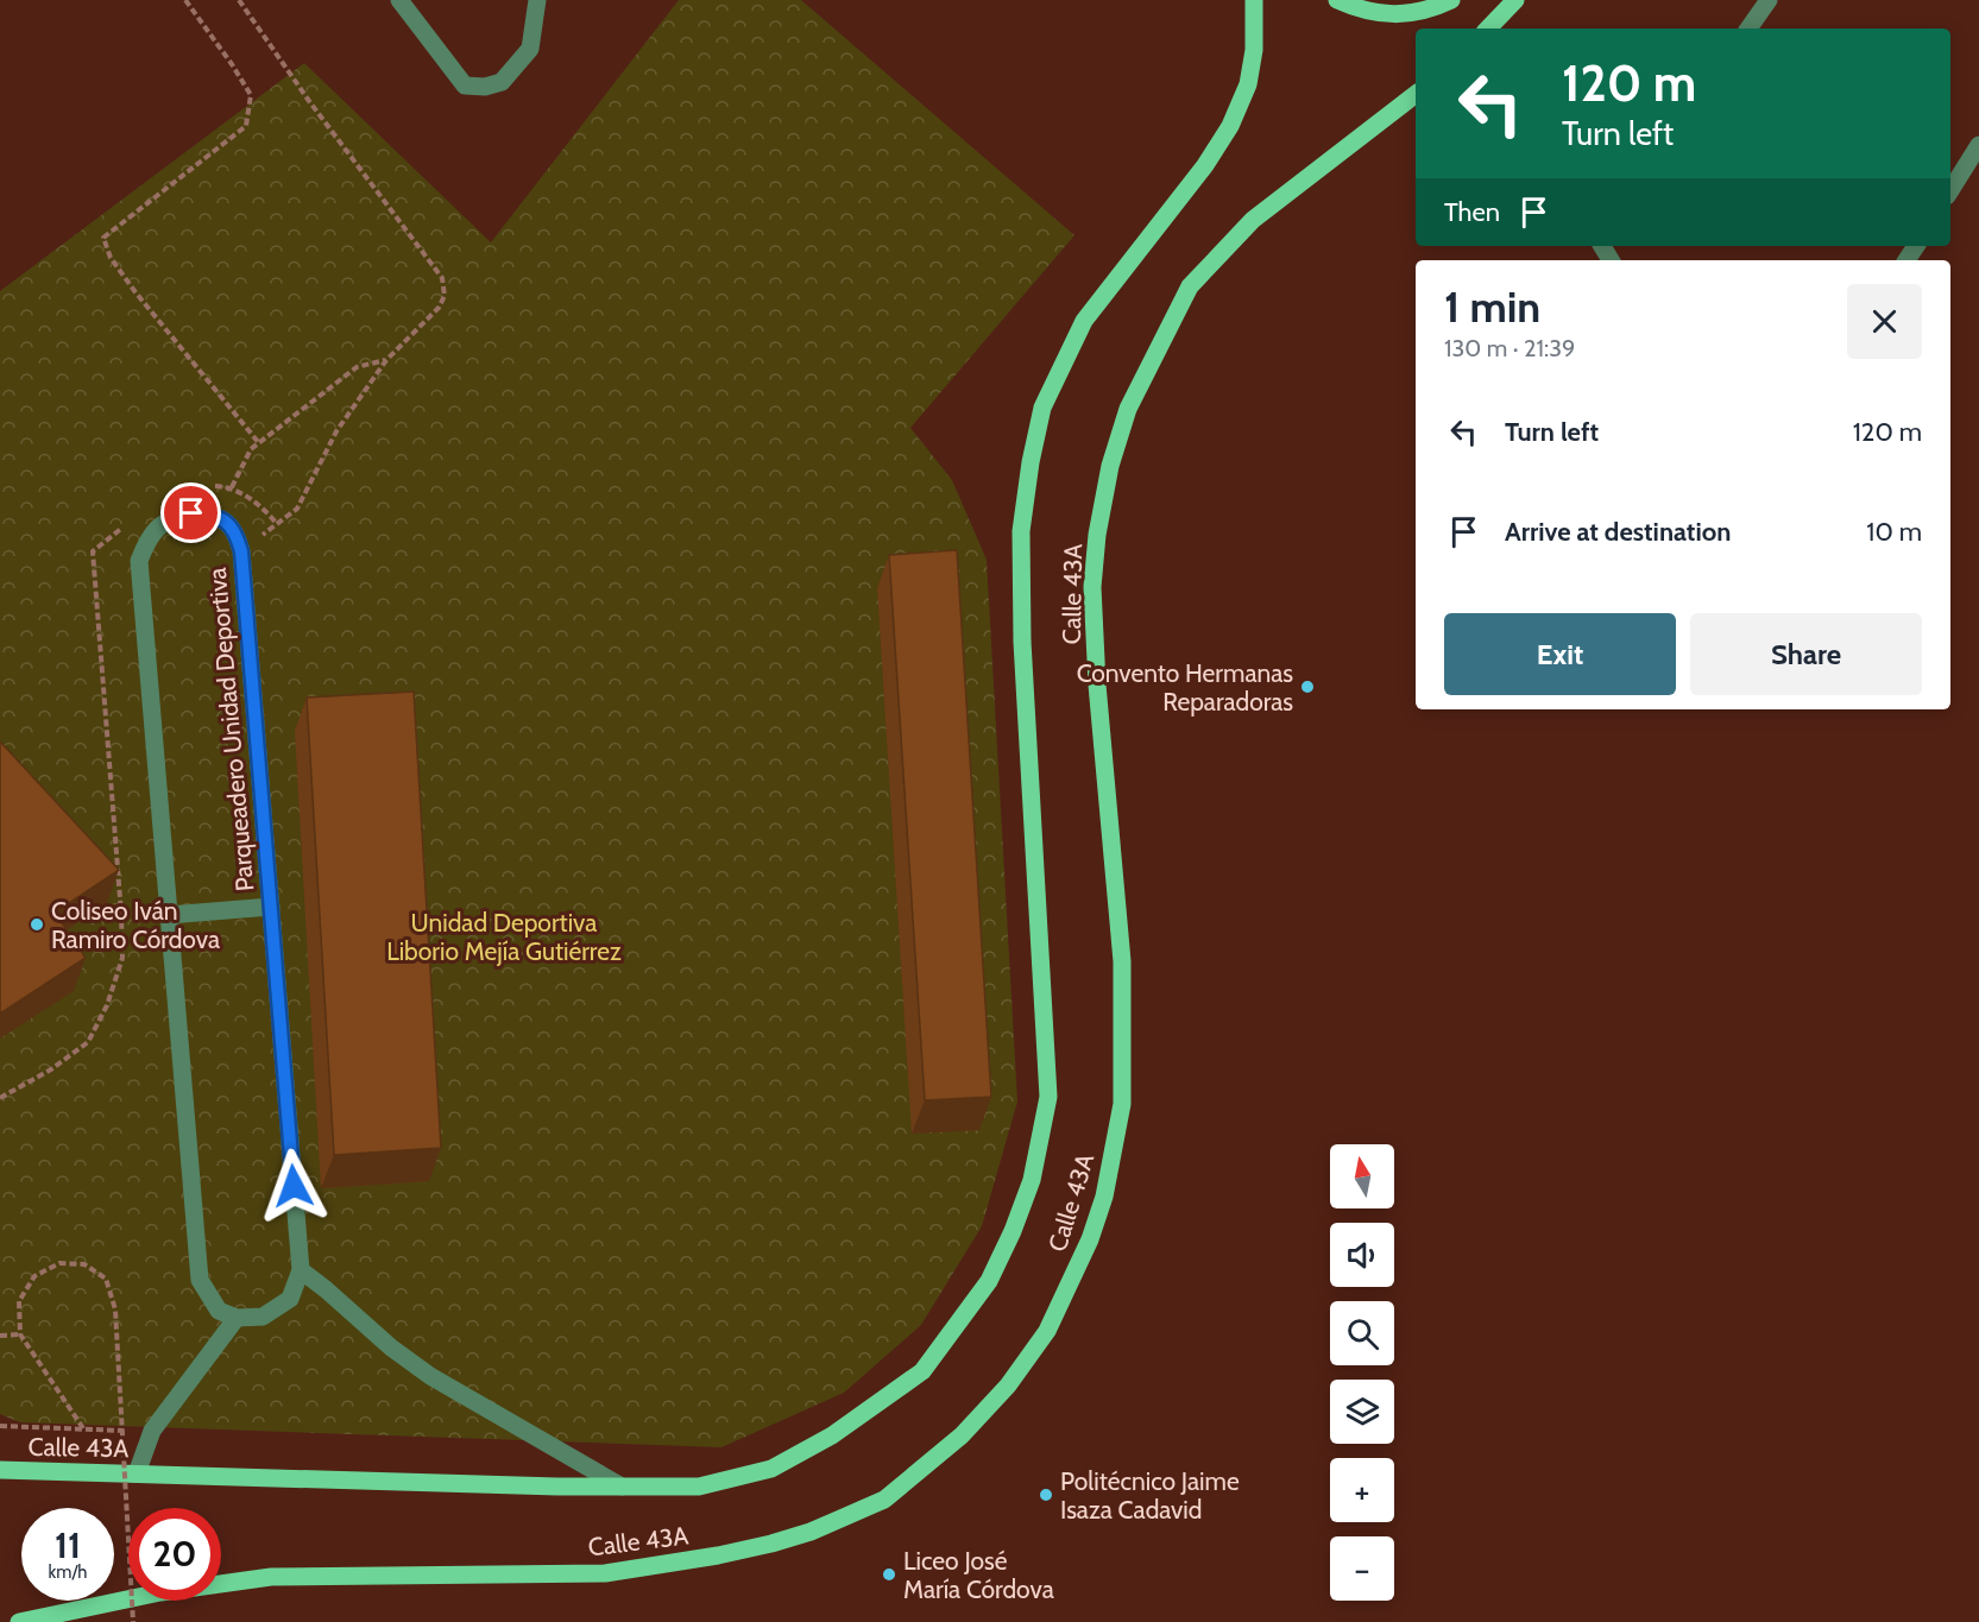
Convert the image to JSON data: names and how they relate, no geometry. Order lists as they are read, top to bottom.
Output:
{
  "streets": {
    "main road": ["Calle 43A"],
    "street": ["Parqueadero Unidad Deportiva"]
  },
  "parks": ["Unidad Deportiva Liborio Mejía Gutiérrez"],
  "places": [
    "Convento Hermanas Reparadoras",
    "Coliseo Iván Ramiro Córdova",
    "Politécnico Jaime Isaza Cadavid",
    "Liceo José María Córdova"
  ],
  "north": "top",
  "page": {
    "turn": ["120 m", "Turn left"],
    "then": "Then",
    "heading": ["1 min", "130 m · 21:39"],
    "list": [
      {
        "name": "Turn left",
        "value": "120 m"
      },
      {
        "name": "Arrive at destination",
        "value": "10 m"
      }
    ],
    "buttons": ["Exit", "Share"],
    "map_buttons": ["+", "−"],
    "speed": "11 km/h",
    "limit": "20"
  }
}
